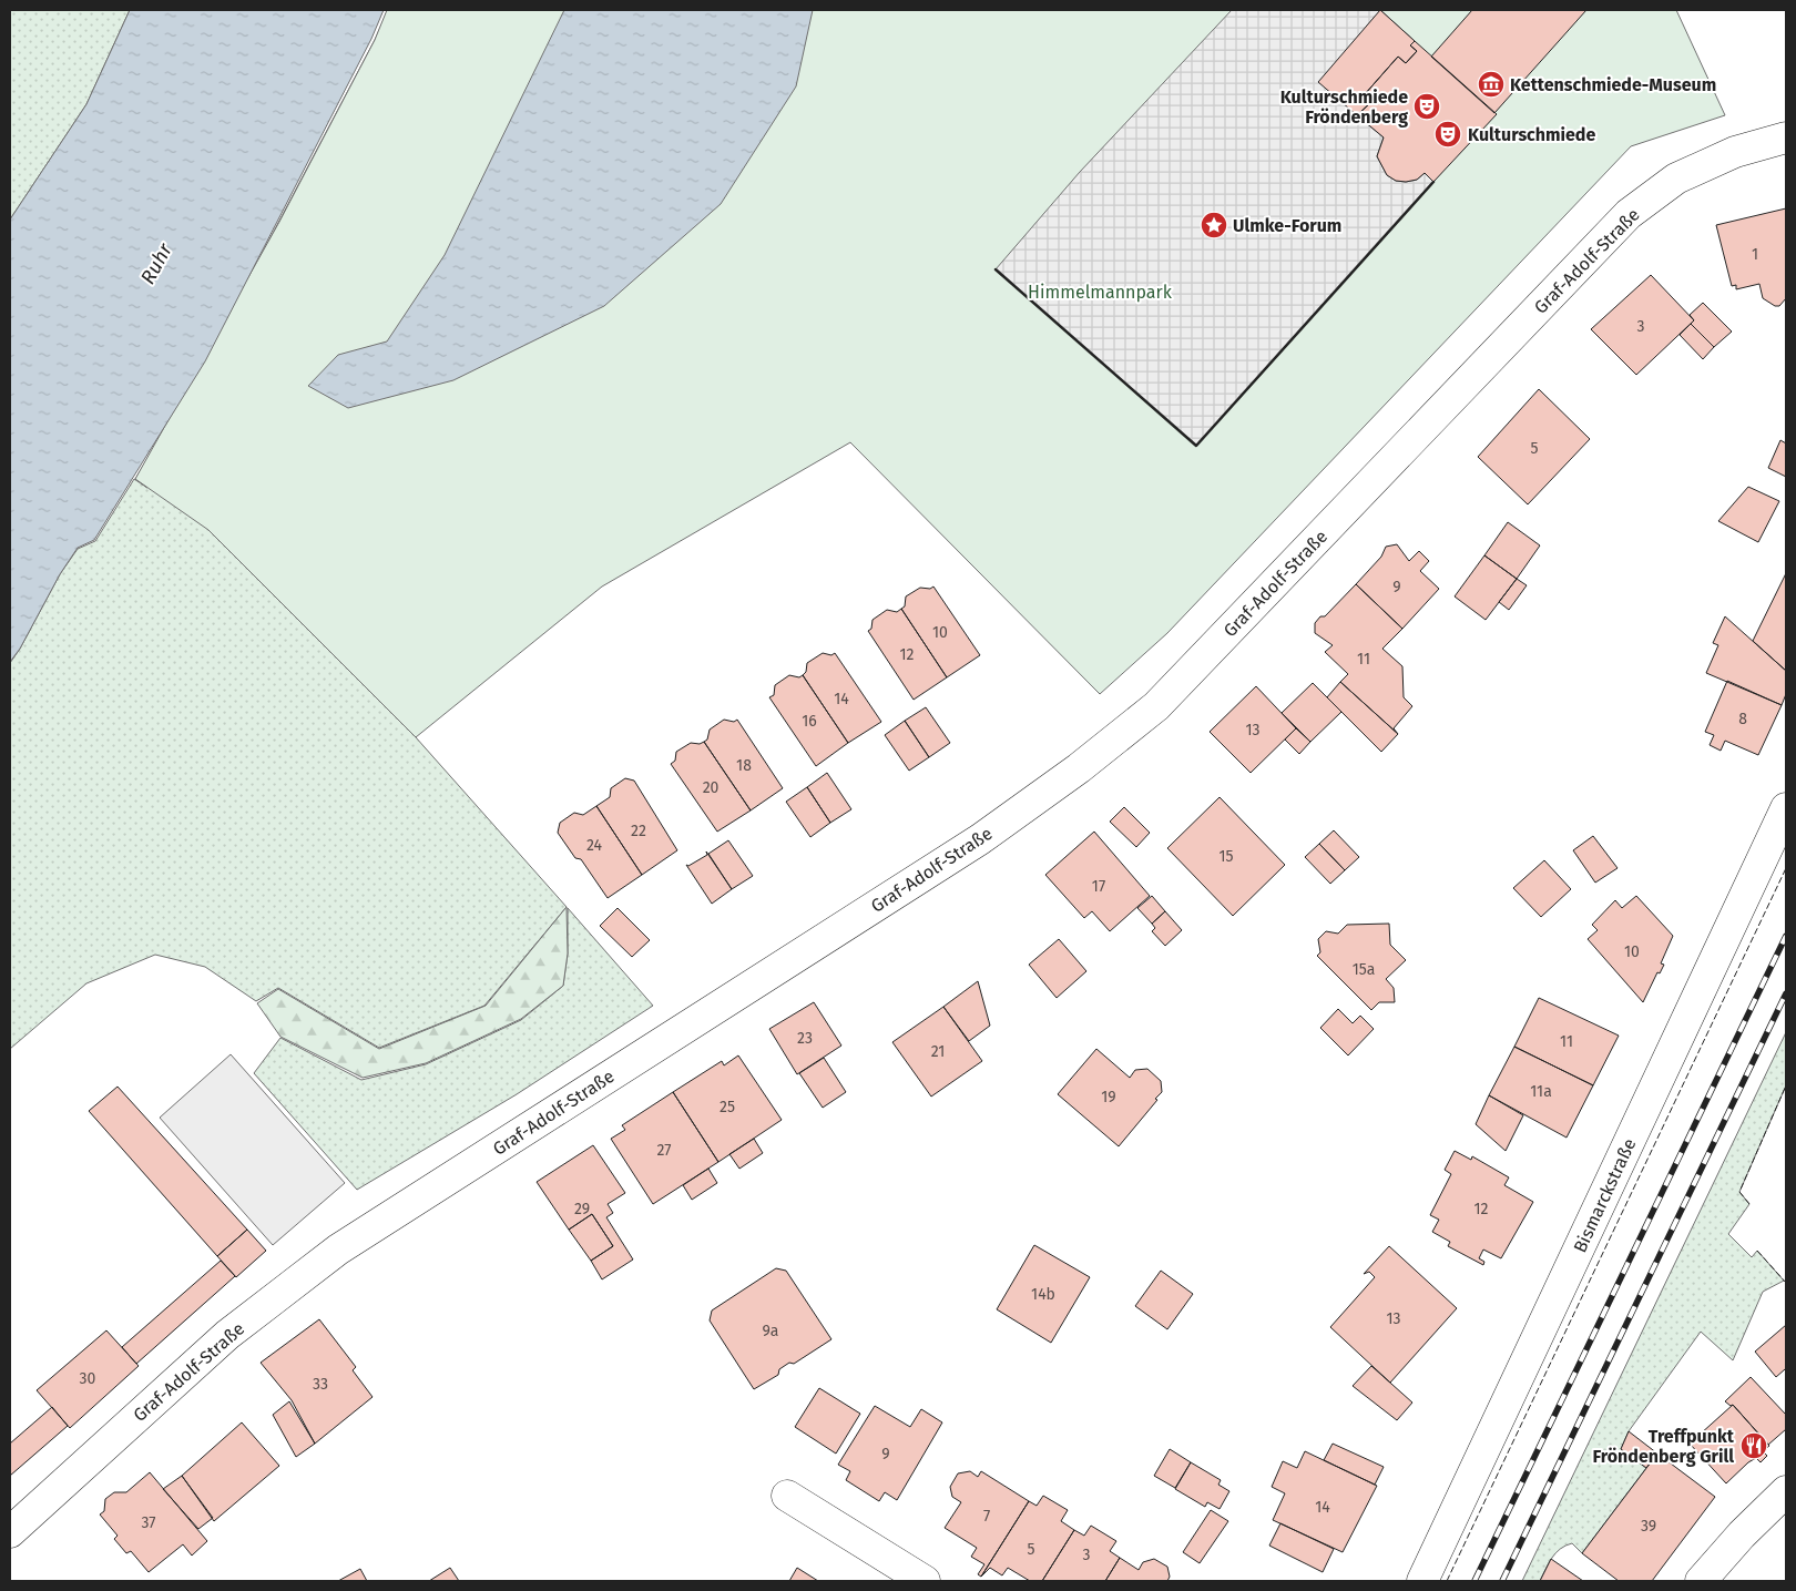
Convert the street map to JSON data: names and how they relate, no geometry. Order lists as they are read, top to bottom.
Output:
{
  "streets": {
    "street": ["Graf-Adolf-Straße", "Bismarckstraße"]
  },
  "water": ["Ruhr"],
  "parks": ["Himmelmannpark"],
  "places": {
    "museum": ["Kettenschmiede-Museum"],
    "theatre": ["Kulturschmiede Fröndenberg", "Kulturschmiede"],
    "place": ["Ulmke-Forum"],
    "restaurant": ["Treffpunkt Fröndenberg Grill"]
  },
  "house_numbers": [
    "1",
    "3",
    "5",
    "9",
    "10",
    "12",
    "11",
    "14",
    "8",
    "16",
    "13",
    "18",
    "20",
    "22",
    "24",
    "15",
    "17",
    "10",
    "15a",
    "23",
    "11",
    "21",
    "11a",
    "19",
    "25",
    "27",
    "29",
    "12",
    "14b",
    "13",
    "9a",
    "30",
    "33",
    "9",
    "14",
    "7",
    "37",
    "39",
    "5",
    "3"
  ]
}
